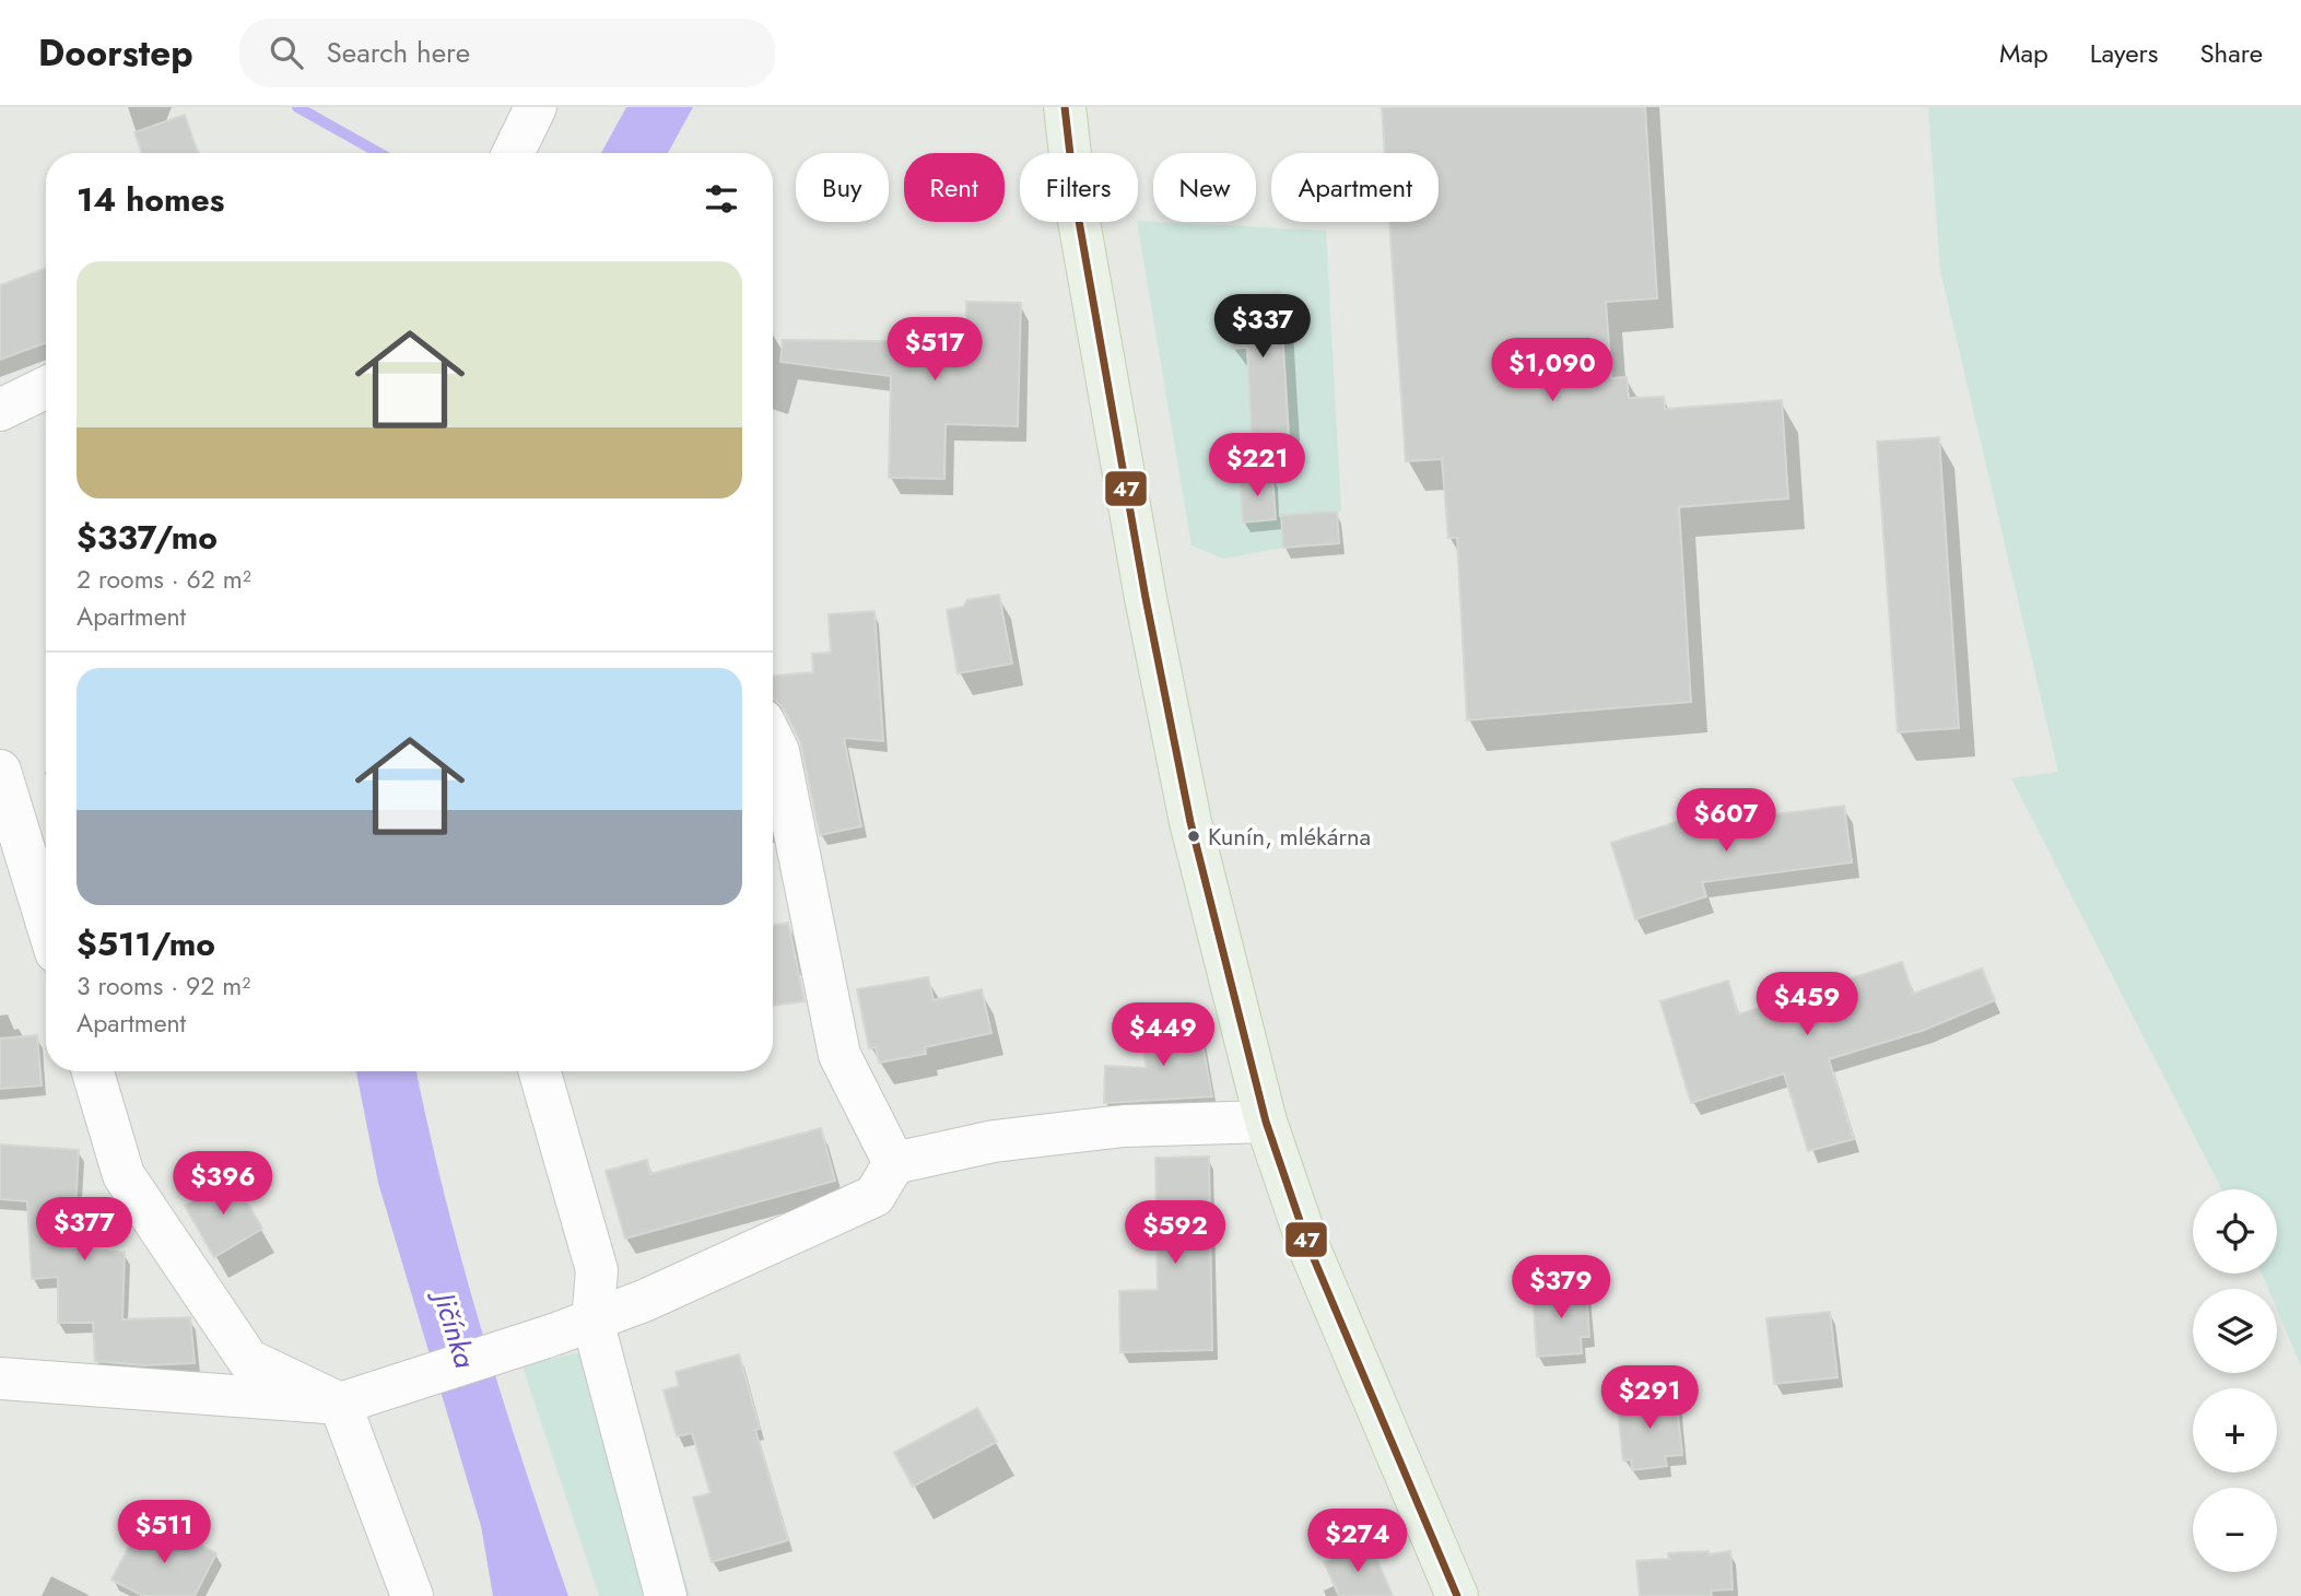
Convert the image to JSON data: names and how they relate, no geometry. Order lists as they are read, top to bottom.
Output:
{
  "water": ["Jičínka"],
  "places": ["Kunín, mlékárna"],
  "lines": ["transit line 47"],
  "page": {
    "header": "Doorstep",
    "search": "Search here",
    "nav": ["Map", "Layers", "Share"],
    "chip": [
      "Buy",
      "Rent",
      "Filters",
      "New",
      "Apartment"
    ],
    "heading": "14 homes",
    "list": [
      {
        "name": "$337/mo",
        "note": "2 rooms · 62 m² · Apartment"
      },
      {
        "name": "$511/mo",
        "note": "3 rooms · 92 m² · Apartment"
      }
    ],
    "price": [
      "$337",
      "$517",
      "$1,090",
      "$221",
      "$607",
      "$459",
      "$449",
      "$396",
      "$377",
      "$592",
      "$379",
      "$291",
      "$511",
      "$274"
    ],
    "map_buttons": ["+", "−"]
  }
}
